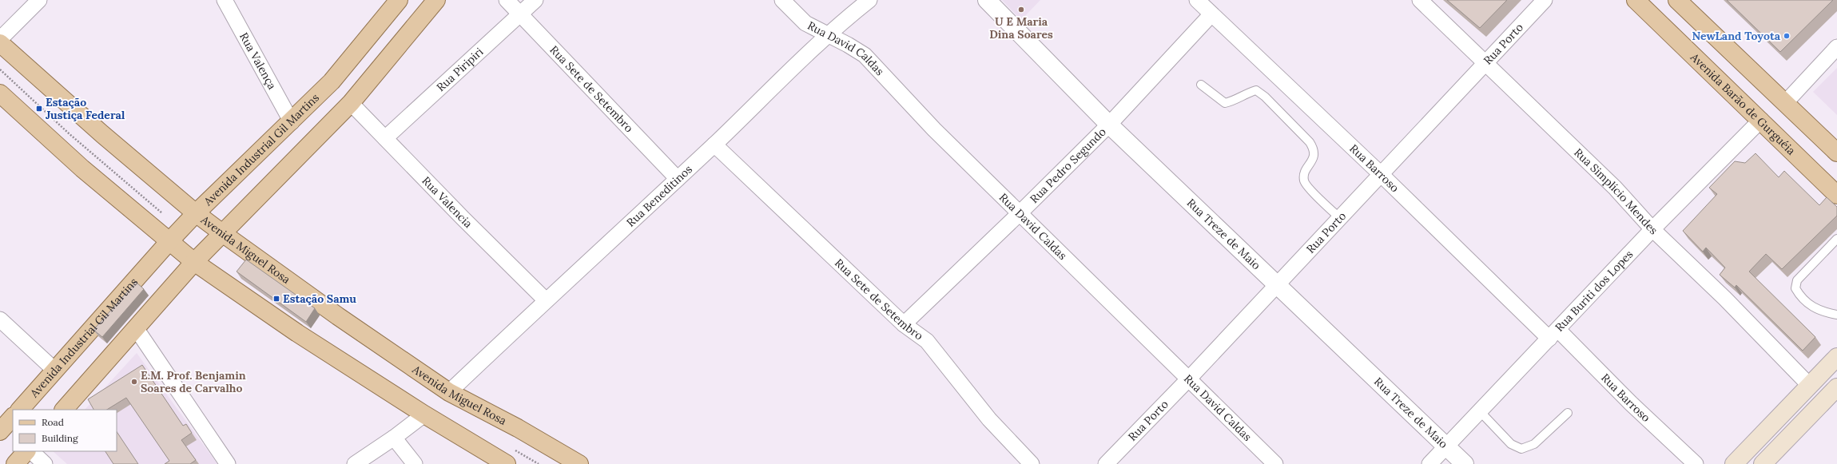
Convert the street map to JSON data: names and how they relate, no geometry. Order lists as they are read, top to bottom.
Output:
{
  "streets": {
    "main road": ["Avenida Barão de Gurguéia", "Avenida Industrial Gil Martins", "Avenida Miguel Rosa"],
    "street": [
      "Rua Porto",
      "Rua David Caldas",
      "Rua Valença",
      "Rua Piripiri",
      "Rua Sete de Setembro",
      "Rua Pedro Segundo",
      "Rua Barroso",
      "Rua Simplício Mendes",
      "Rua Beneditinos",
      "Rua Valencia",
      "Rua Treze de Maio",
      "Rua Buriti dos Lopes"
    ]
  },
  "crossings": [
    ["Rua Porto", "Rua David Caldas"],
    ["Rua Porto", "Rua Barroso"],
    ["Rua Porto", "Rua Simplício Mendes"],
    ["Rua Porto", "Rua Treze de Maio"],
    ["Rua David Caldas", "Rua Pedro Segundo"],
    ["Rua David Caldas", "Rua Beneditinos"],
    ["Rua Valença", "Avenida Industrial Gil Martins"],
    ["Rua Piripiri", "Rua Sete de Setembro"],
    ["Rua Piripiri", "Rua Valencia"],
    ["Rua Sete de Setembro", "Rua Pedro Segundo"],
    ["Rua Sete de Setembro", "Rua Beneditinos"],
    ["Avenida Barão de Gurguéia", "Rua Buriti dos Lopes"],
    ["Avenida Industrial Gil Martins", "Avenida Miguel Rosa"],
    ["Rua Pedro Segundo", "Rua Barroso"],
    ["Rua Pedro Segundo", "Rua Treze de Maio"],
    ["Rua Barroso", "Rua Buriti dos Lopes"],
    ["Rua Simplício Mendes", "Rua Buriti dos Lopes"],
    ["Rua Beneditinos", "Rua Valencia"],
    ["Rua Beneditinos", "Avenida Miguel Rosa"],
    ["Rua Treze de Maio", "Rua Buriti dos Lopes"]
  ],
  "places": {
    "other": ["U E Maria Dina Soares", "NewLand Toyota", "E.M. Prof. Benjamin Soares de Carvalho"],
    "transit": ["Estação Justiça Federal", "Estação Samu"]
  },
  "legend": ["Road", "Building"]
}
